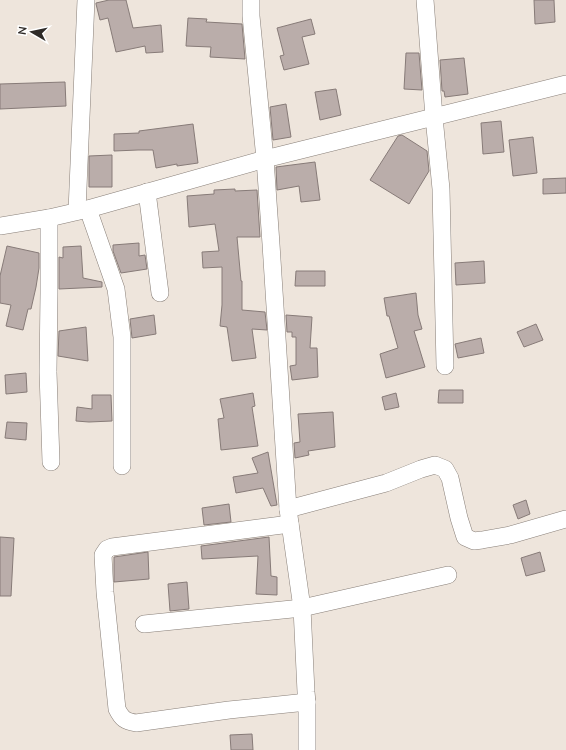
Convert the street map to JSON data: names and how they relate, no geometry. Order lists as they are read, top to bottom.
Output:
{
  "north": "left"
}
